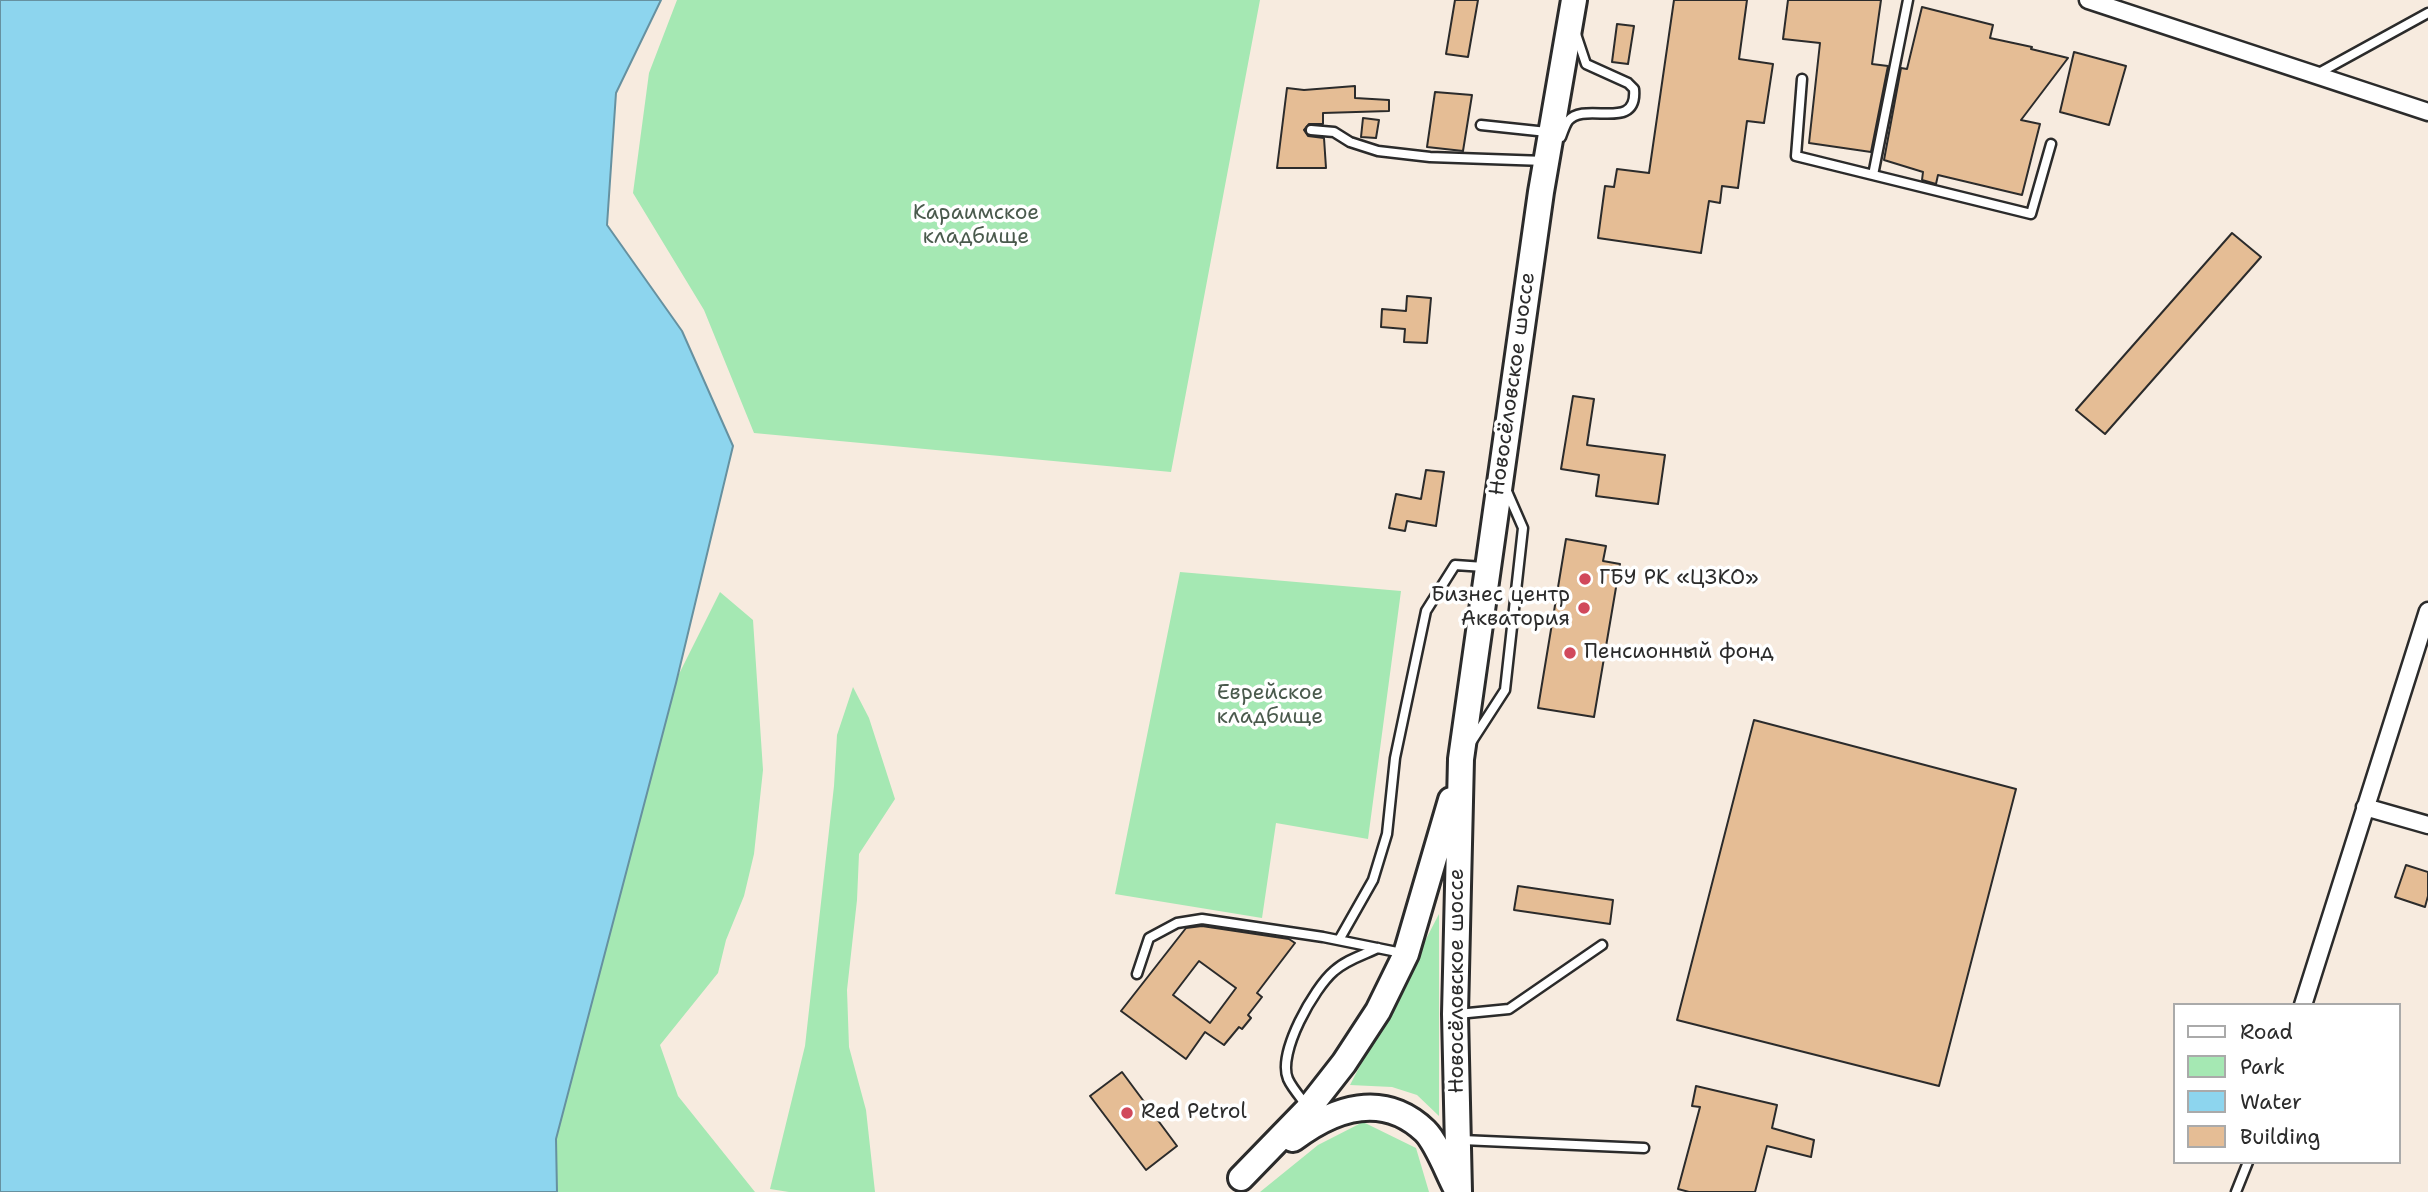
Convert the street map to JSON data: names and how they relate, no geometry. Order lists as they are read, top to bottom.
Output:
{
  "streets": {
    "main road": ["Новосёловское шоссе"]
  },
  "parks": ["Караимское кладбище", "Еврейское кладбище"],
  "places": [
    "ГБУ РК «ЦЗКО»",
    "Бизнес центр Акватория",
    "Пенсионный фонд",
    "Red Petrol"
  ],
  "legend": [
    "Road",
    "Park",
    "Water",
    "Building"
  ]
}
